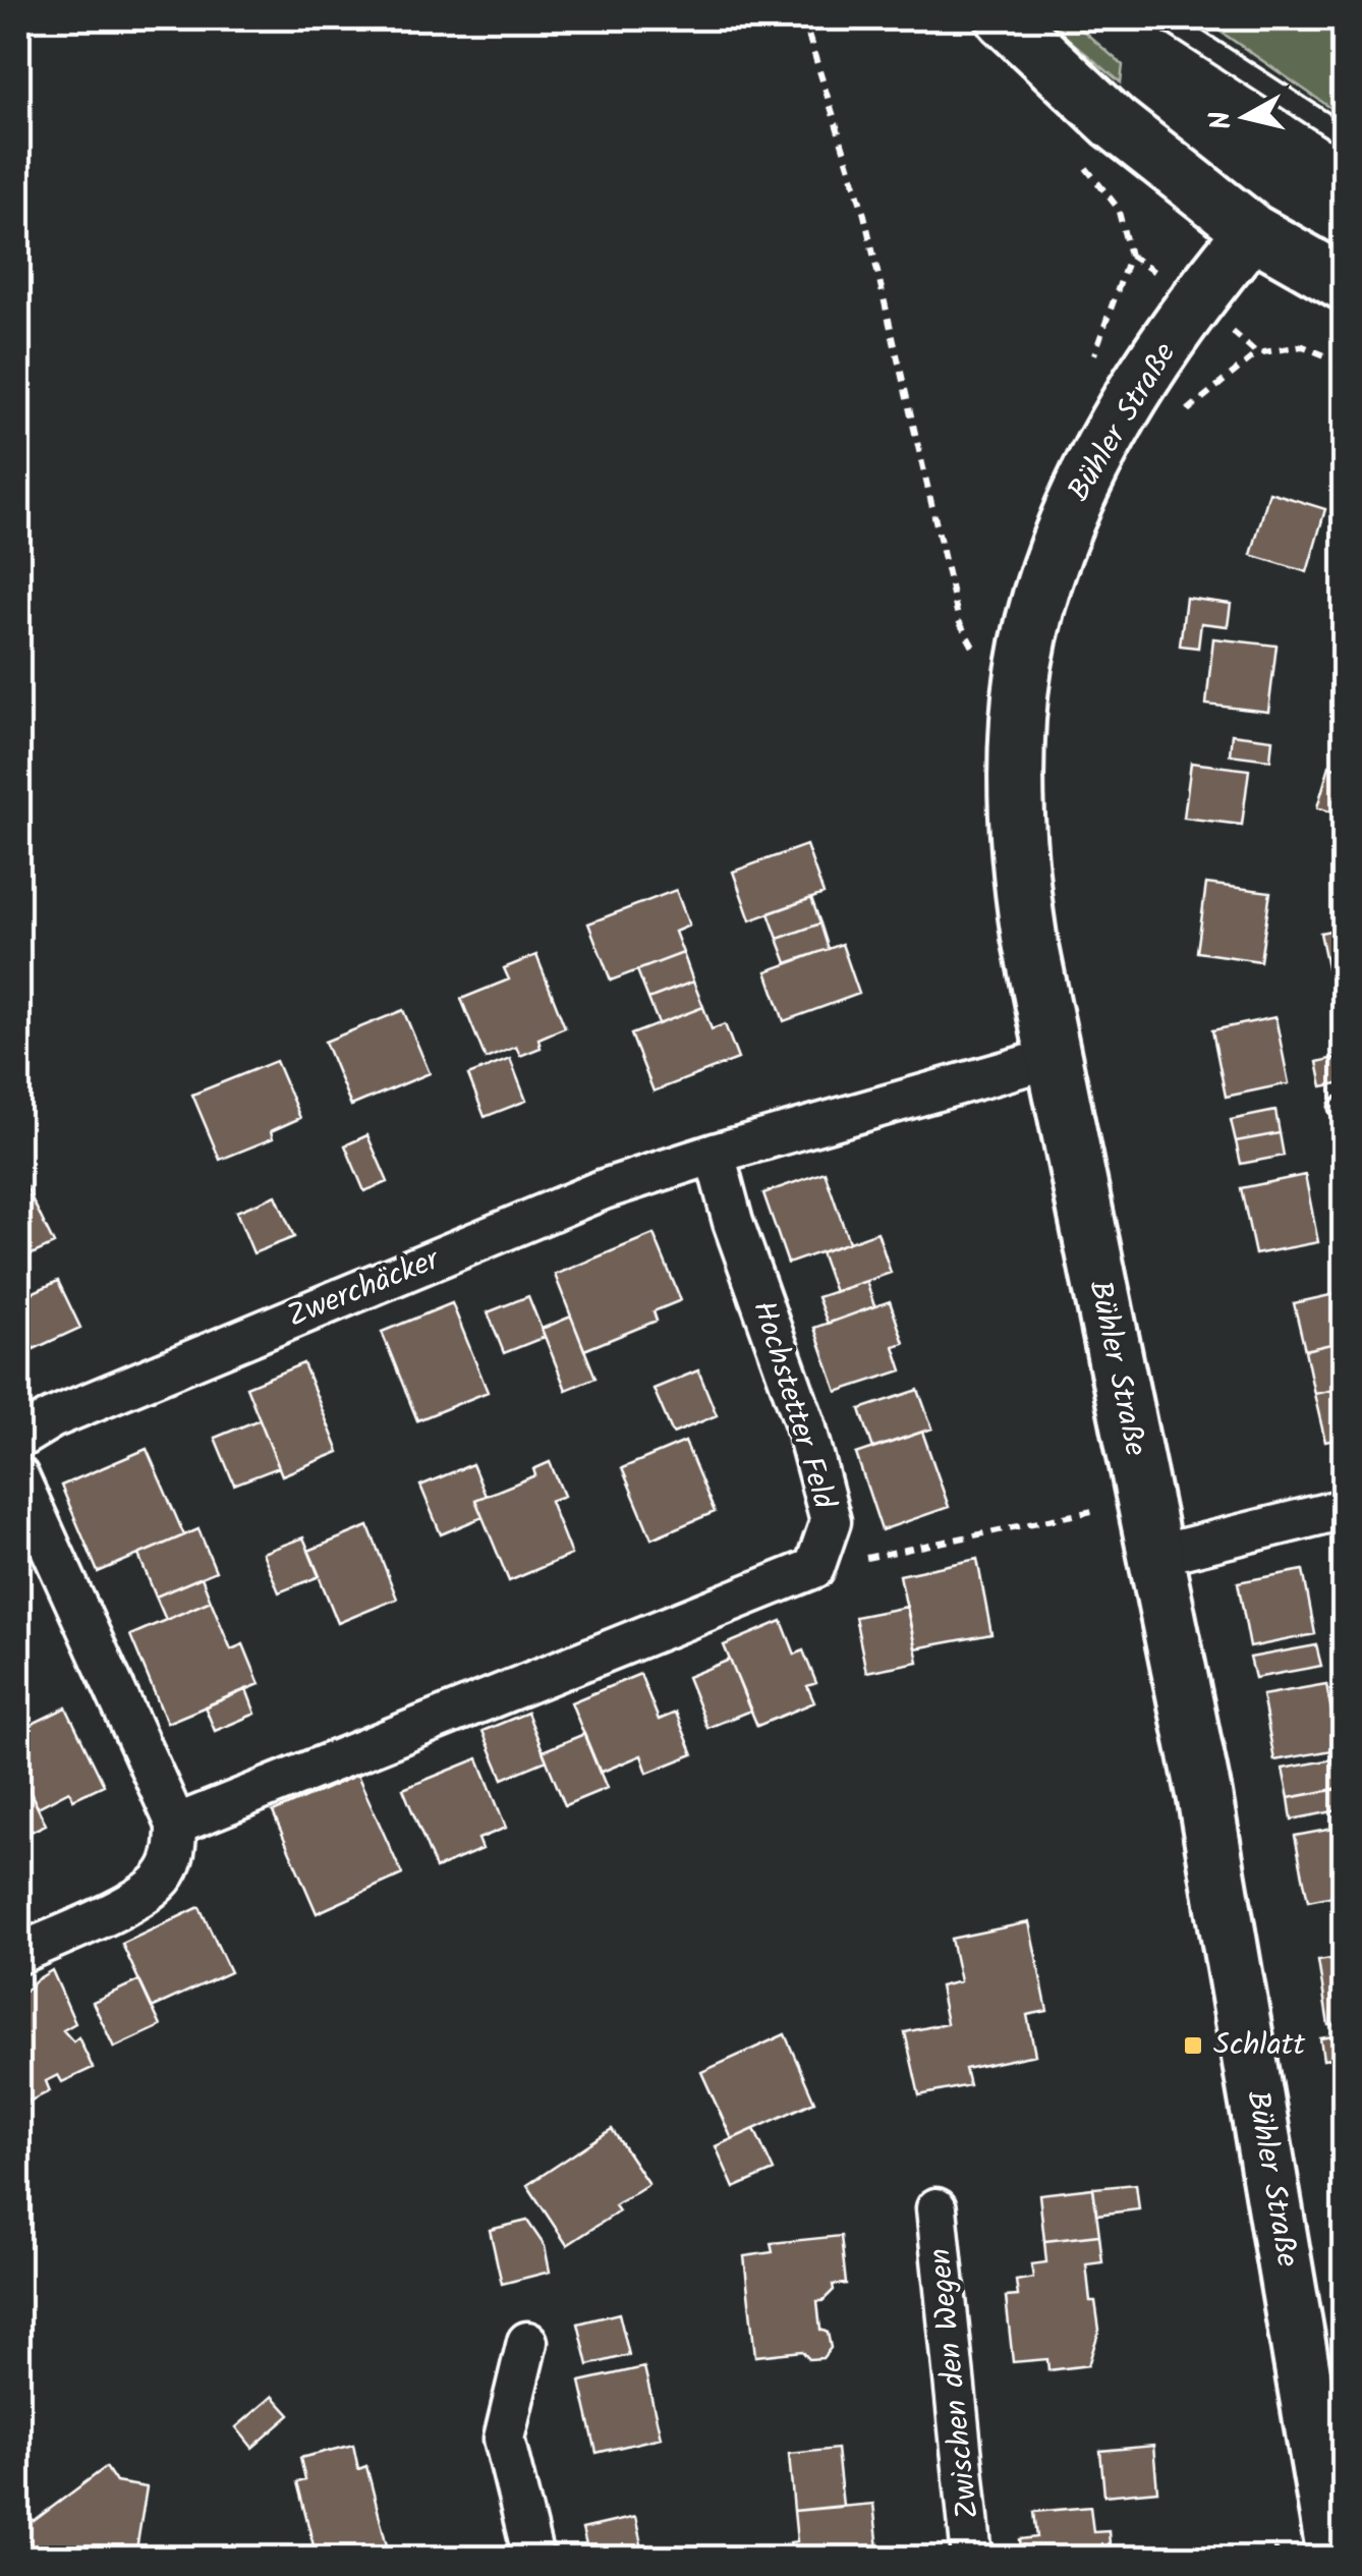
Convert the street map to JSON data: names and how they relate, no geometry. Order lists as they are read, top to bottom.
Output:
{
  "streets": {
    "street": [
      "Bühler Straße",
      "Zwerchäcker",
      "Hochstetter Feld",
      "Zwischen den Wegen"
    ]
  },
  "crossings": [
    ["Zwerchäcker", "Hochstetter Feld"]
  ],
  "places": {
    "transit": ["Schlatt"]
  },
  "north": "left"
}
